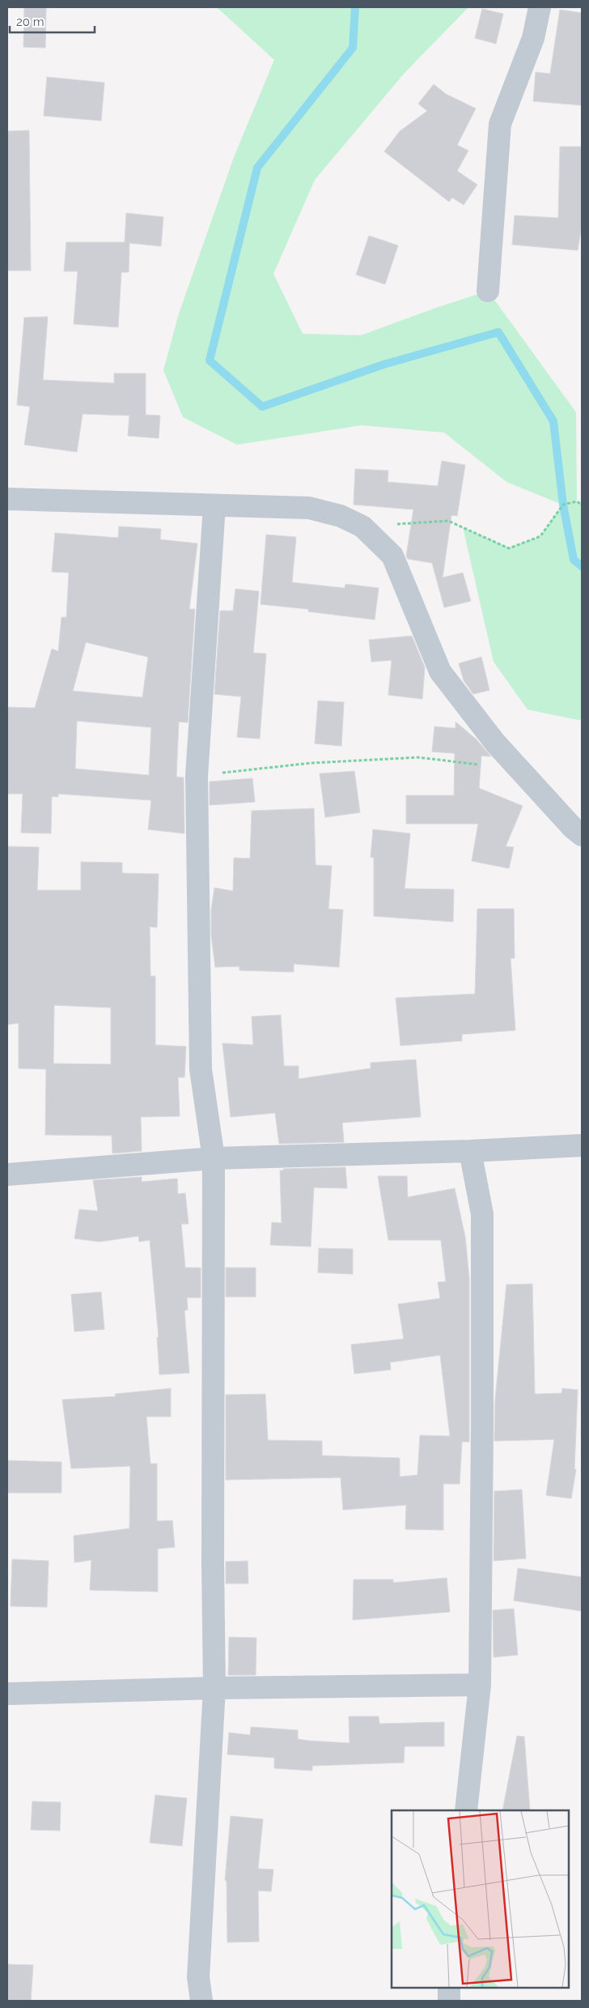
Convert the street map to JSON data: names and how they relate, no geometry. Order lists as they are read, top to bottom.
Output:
{
  "scale_bar": "20 m"
}
